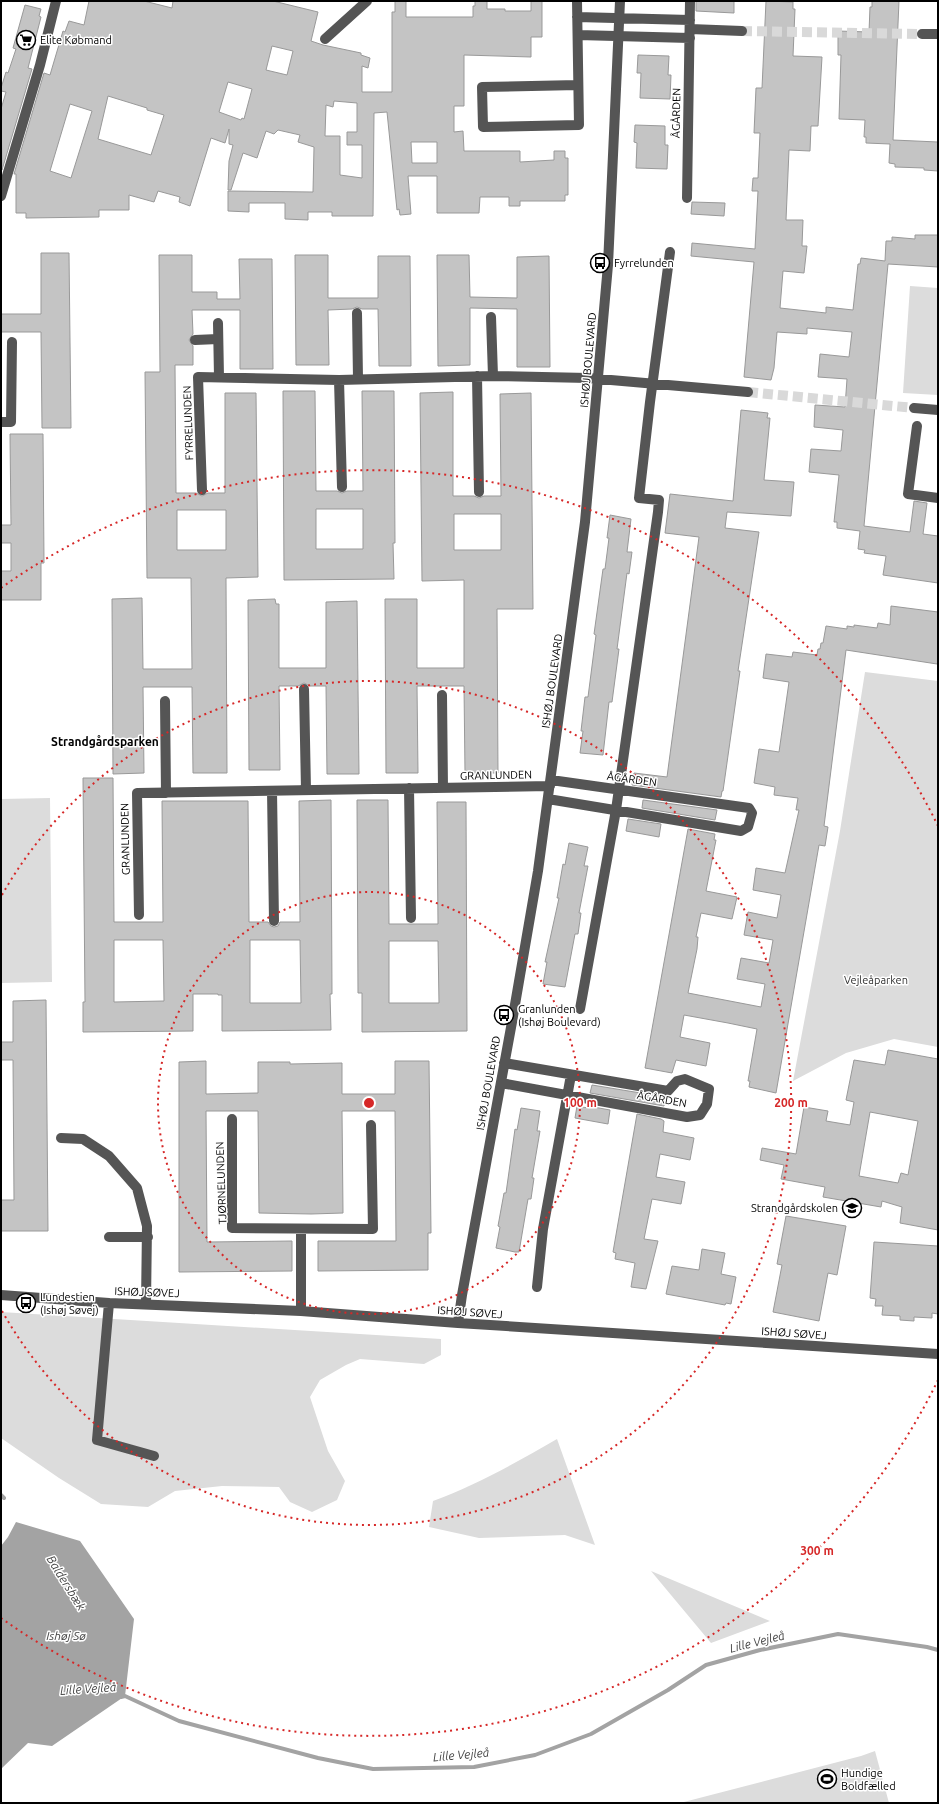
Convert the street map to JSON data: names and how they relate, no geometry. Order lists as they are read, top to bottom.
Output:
{
  "streets": {
    "street": [
      "ÅGÅRDEN",
      "ISHØJ BOULEVARD",
      "FYRRELUNDEN",
      "GRANLUNDEN",
      "TJØRNELUNDEN",
      "ISHØJ SØVEJ"
    ]
  },
  "crossings": [
    ["ÅGÅRDEN", "ISHØJ BOULEVARD"],
    ["ÅGÅRDEN", "GRANLUNDEN"],
    ["ISHØJ BOULEVARD", "FYRRELUNDEN"],
    ["ISHØJ BOULEVARD", "GRANLUNDEN"],
    ["ISHØJ BOULEVARD", "ISHØJ SØVEJ"]
  ],
  "districts": ["Strandgårdsparken"],
  "water": ["Baldersbæk", "Ishøj Sø", "Lille Vejleå"],
  "parks": ["Vejleåparken"],
  "places": {
    "supermarket": ["Elite Købmand"],
    "bus stop": ["Fyrrelunden", "Granlunden (Ishøj Boulevard)", "Lundestien (Ishøj Søvej)"],
    "school or university": ["Strandgårdskolen"],
    "sports": ["Hundige Boldfælled"]
  },
  "rings": ["100 m", "200 m", "300 m"]
}
